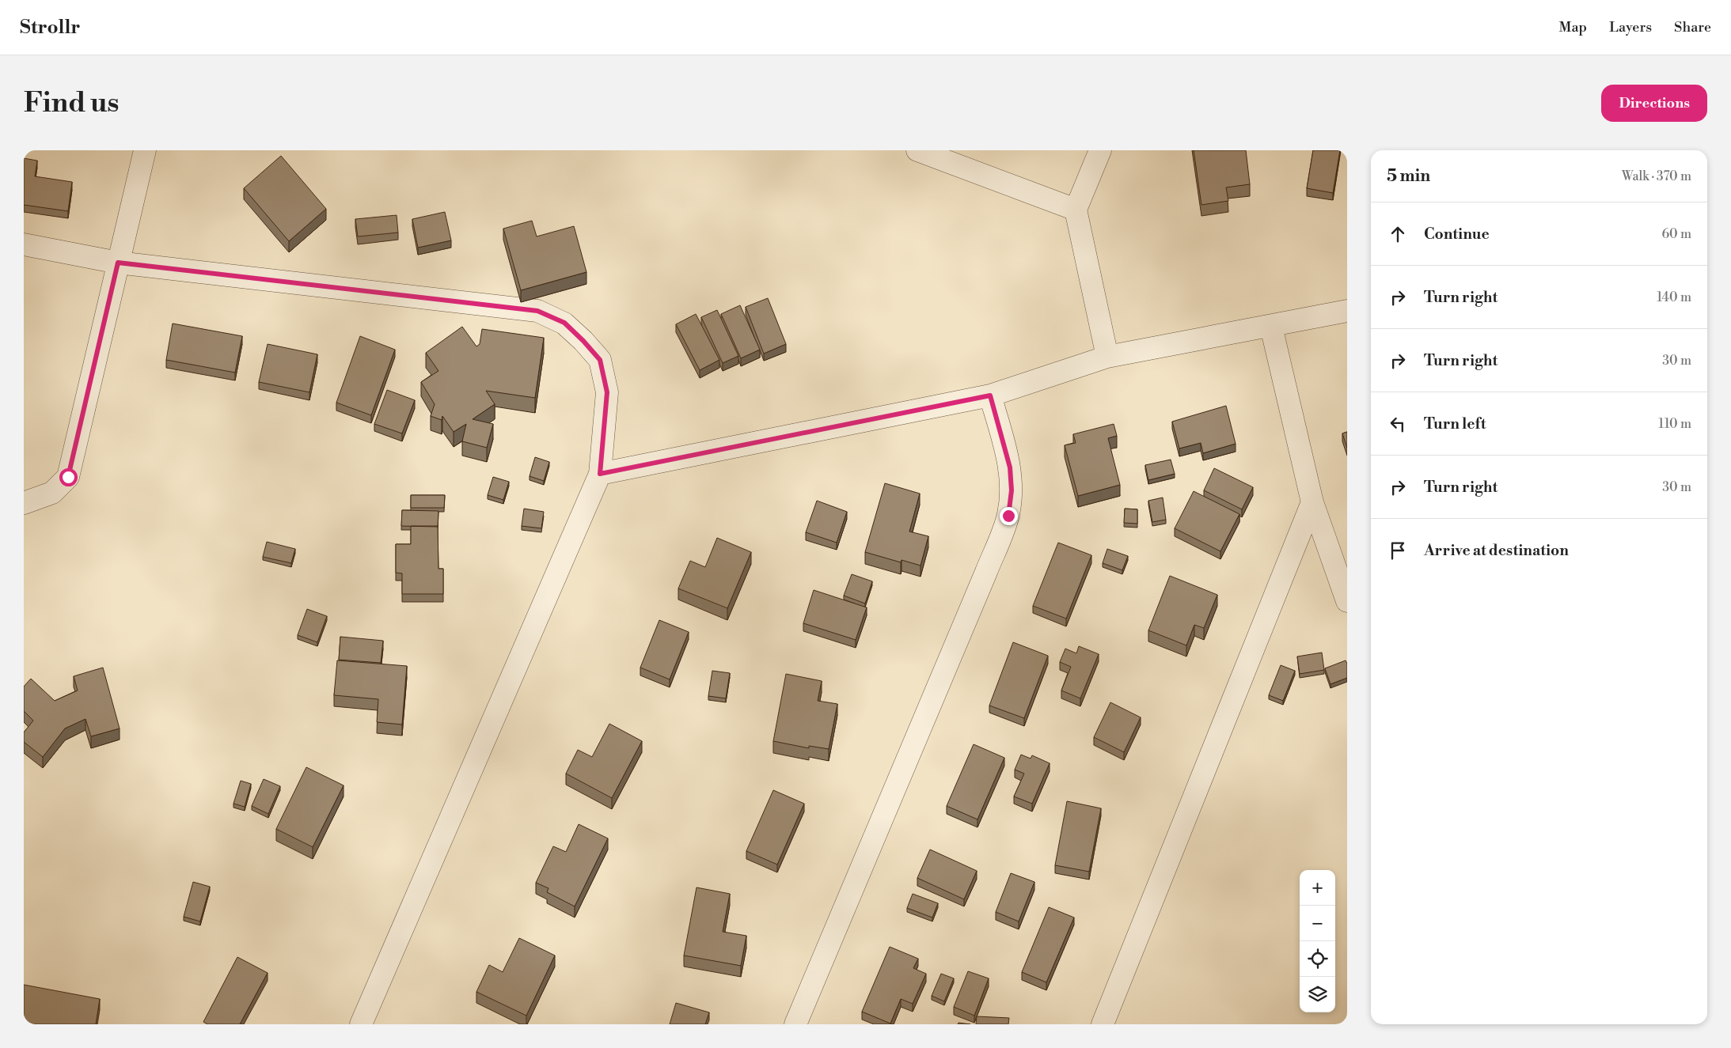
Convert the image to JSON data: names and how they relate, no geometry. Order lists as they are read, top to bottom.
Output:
{
  "page": {
    "header": "Strollr",
    "nav": ["Map", "Layers", "Share"],
    "buttons": "Directions",
    "title": "Find us",
    "heading": ["5 min", "Walk · 370 m"],
    "list": [
      ["Continue", "60 m"],
      ["Turn right", "140 m"],
      ["Turn right", "30 m"],
      ["Turn left", "110 m"],
      ["Turn right", "30 m"],
      "Arrive at destination"
    ],
    "map_buttons": ["+", "−"]
  }
}
